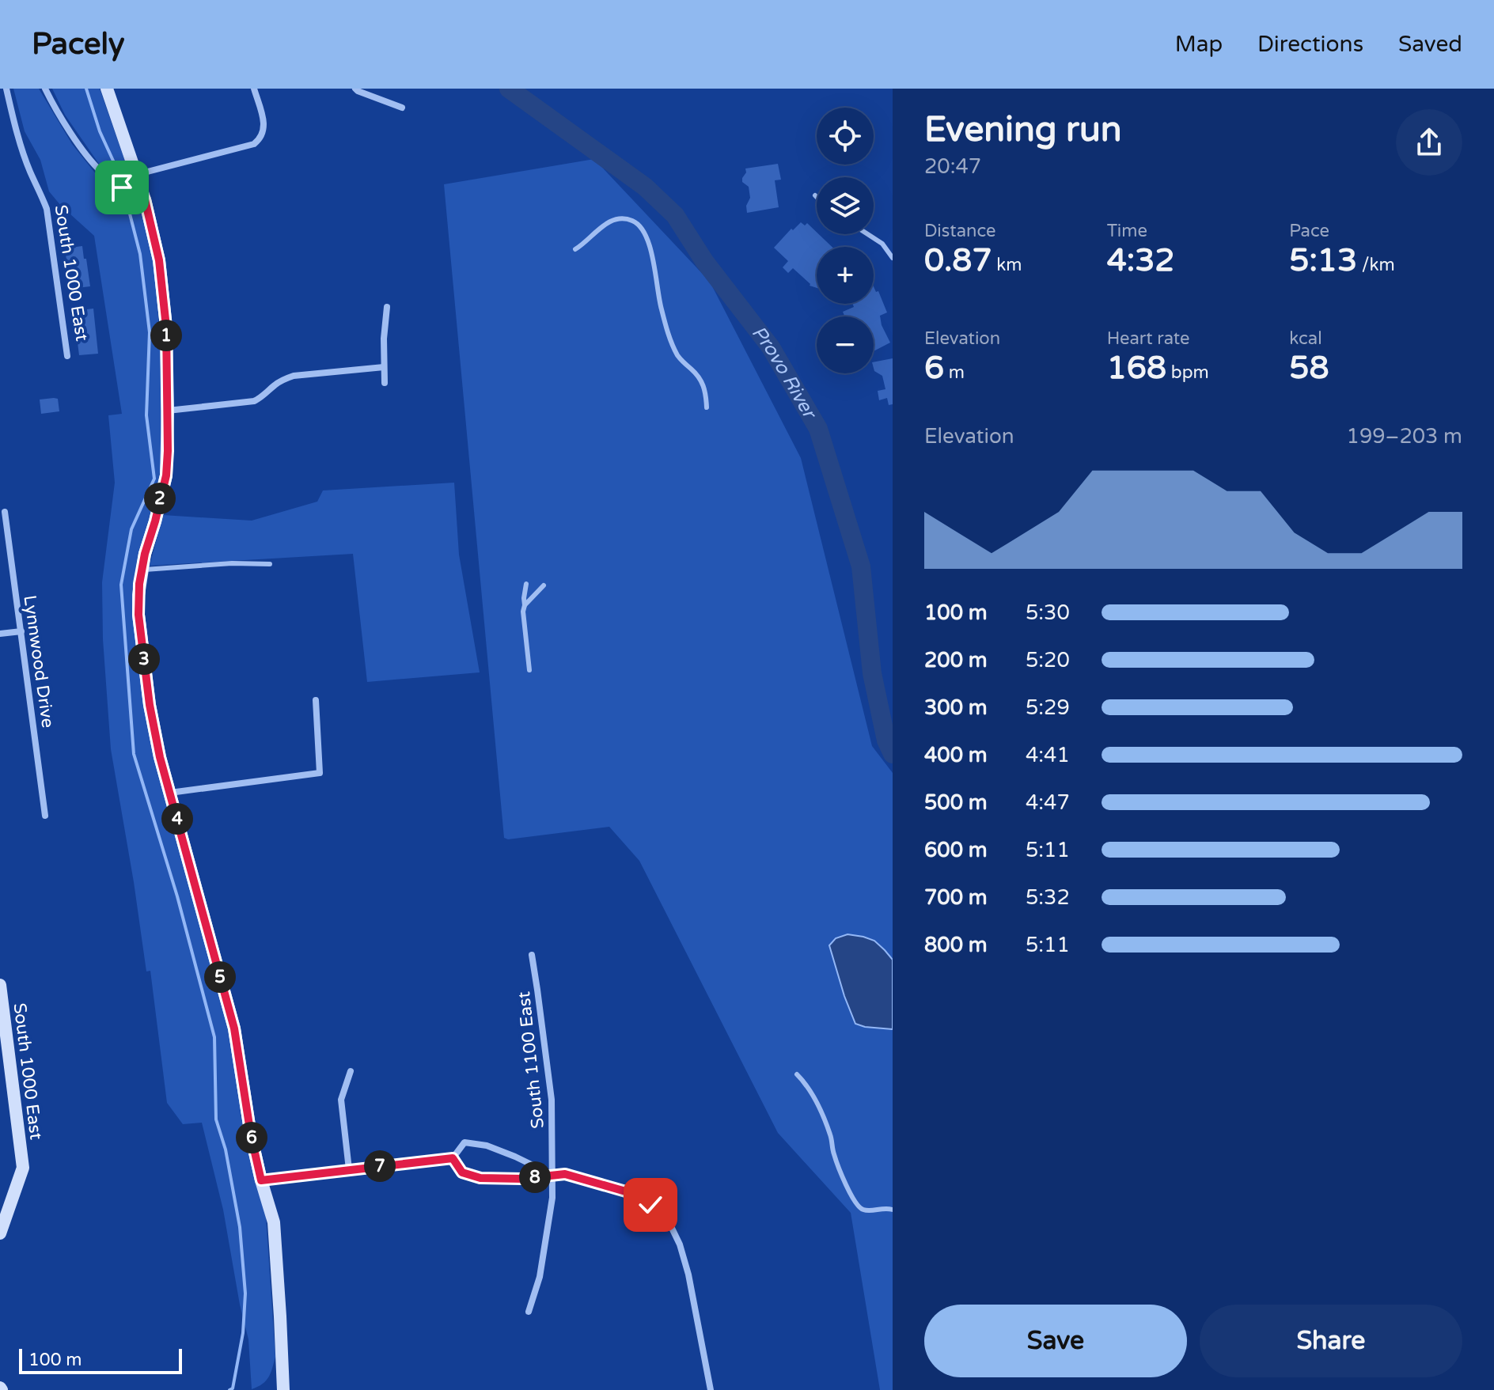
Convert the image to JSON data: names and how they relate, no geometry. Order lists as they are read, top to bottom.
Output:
{
  "streets": {
    "street": ["South 1000 East", "Lynnwood Drive", "South 1100 East"]
  },
  "water": ["Provo River"],
  "scale_bar": "100 m",
  "page": {
    "header": "Pacely",
    "nav": ["Map", "Directions", "Saved"],
    "heading": ["Evening run", "20:47"],
    "map_buttons": ["+", "−"],
    "stats": [
      ["Distance", "0.87 km"],
      ["Time", "4:32"],
      ["Pace", "5:13 /km"],
      ["Elevation", "6 m"],
      ["Heart rate", "168 bpm"],
      ["kcal", "58"]
    ],
    "pins": [
      "1",
      "2",
      "3",
      "4",
      "5",
      "6",
      "7",
      "8"
    ],
    "chart": ["Elevation", "199–203 m"],
    "list": [
      {
        "name": "100 m",
        "note": "5:30"
      },
      {
        "name": "200 m",
        "note": "5:20"
      },
      {
        "name": "300 m",
        "note": "5:29"
      },
      {
        "name": "400 m",
        "note": "4:41"
      },
      {
        "name": "500 m",
        "note": "4:47"
      },
      {
        "name": "600 m",
        "note": "5:11"
      },
      {
        "name": "700 m",
        "note": "5:32"
      },
      {
        "name": "800 m",
        "note": "5:11"
      }
    ],
    "buttons": ["Save", "Share"],
    "scale": "100 m"
  }
}
